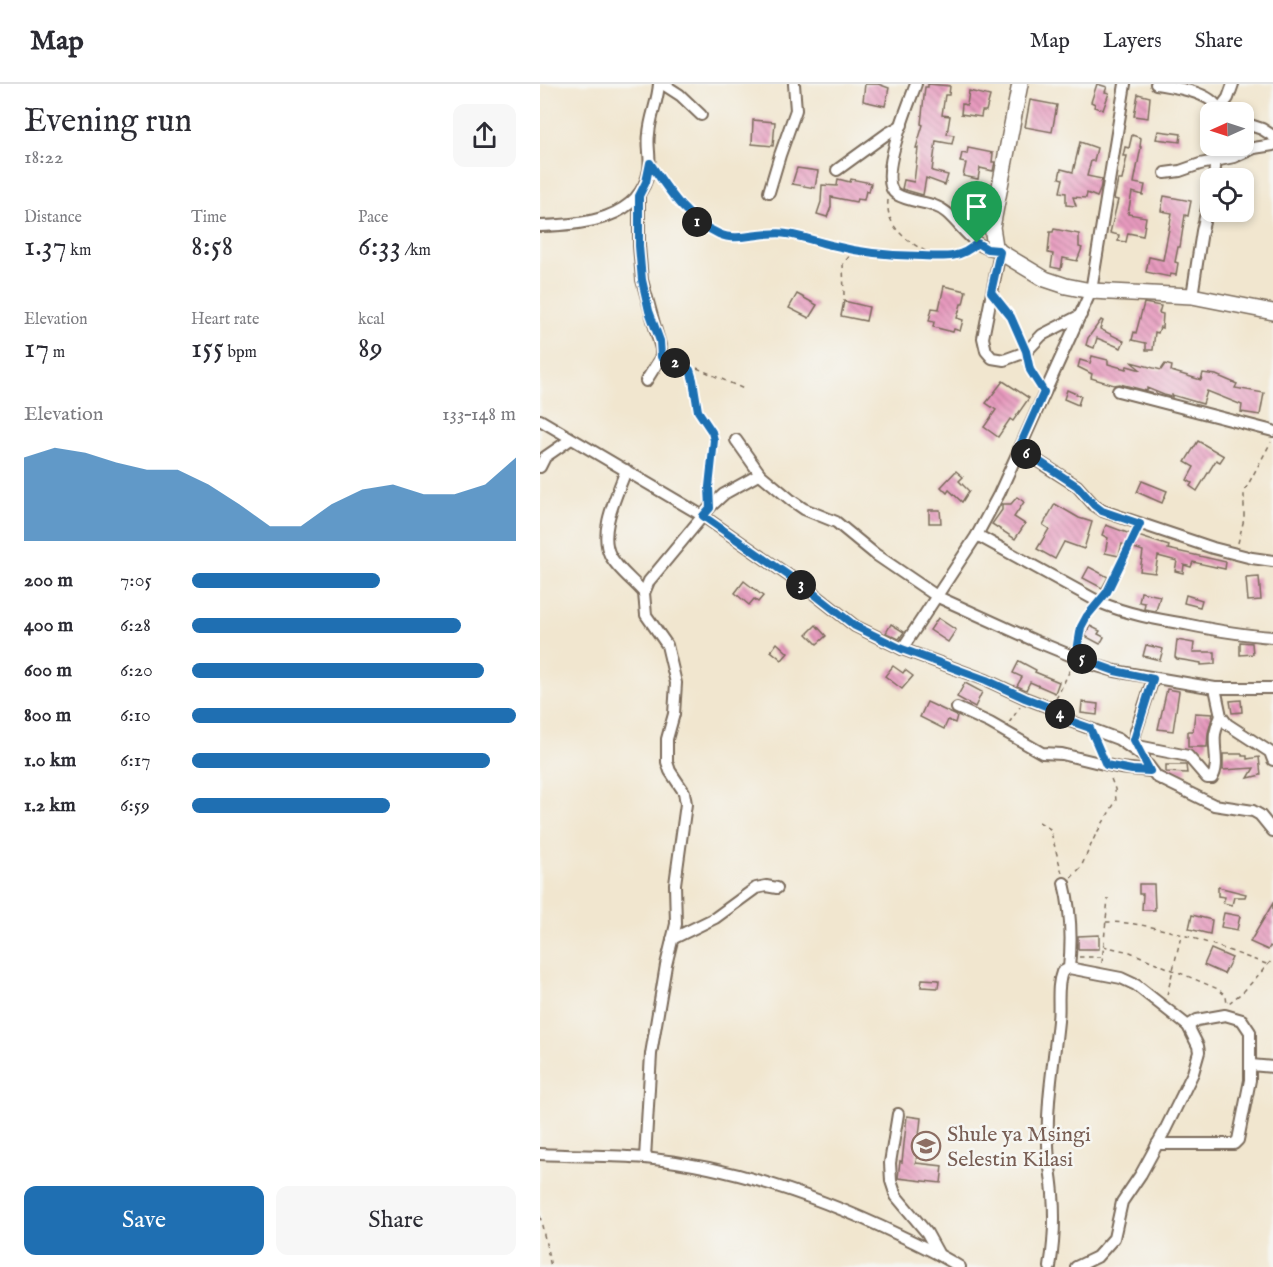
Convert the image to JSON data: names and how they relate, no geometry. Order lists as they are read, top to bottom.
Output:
{
  "places": {
    "school or university": ["Shule ya Msingi Selestin Kilasi"]
  },
  "north": "left",
  "page": {
    "header": "Map",
    "nav": ["Map", "Layers", "Share"],
    "heading": ["Evening run", "18:22"],
    "stats": [
      ["Distance", "1.37 km"],
      ["Time", "8:58"],
      ["Pace", "6:33 /km"],
      ["Elevation", "17 m"],
      ["Heart rate", "155 bpm"],
      ["kcal", "89"]
    ],
    "pins": [
      "1",
      "2",
      "6",
      "3",
      "5",
      "4"
    ],
    "chart": ["Elevation", "133–148 m"],
    "list": [
      {
        "name": "200 m",
        "note": "7:05"
      },
      {
        "name": "400 m",
        "note": "6:28"
      },
      {
        "name": "600 m",
        "note": "6:20"
      },
      {
        "name": "800 m",
        "note": "6:10"
      },
      {
        "name": "1.0 km",
        "note": "6:17"
      },
      {
        "name": "1.2 km",
        "note": "6:59"
      }
    ],
    "buttons": ["Save", "Share"]
  }
}
